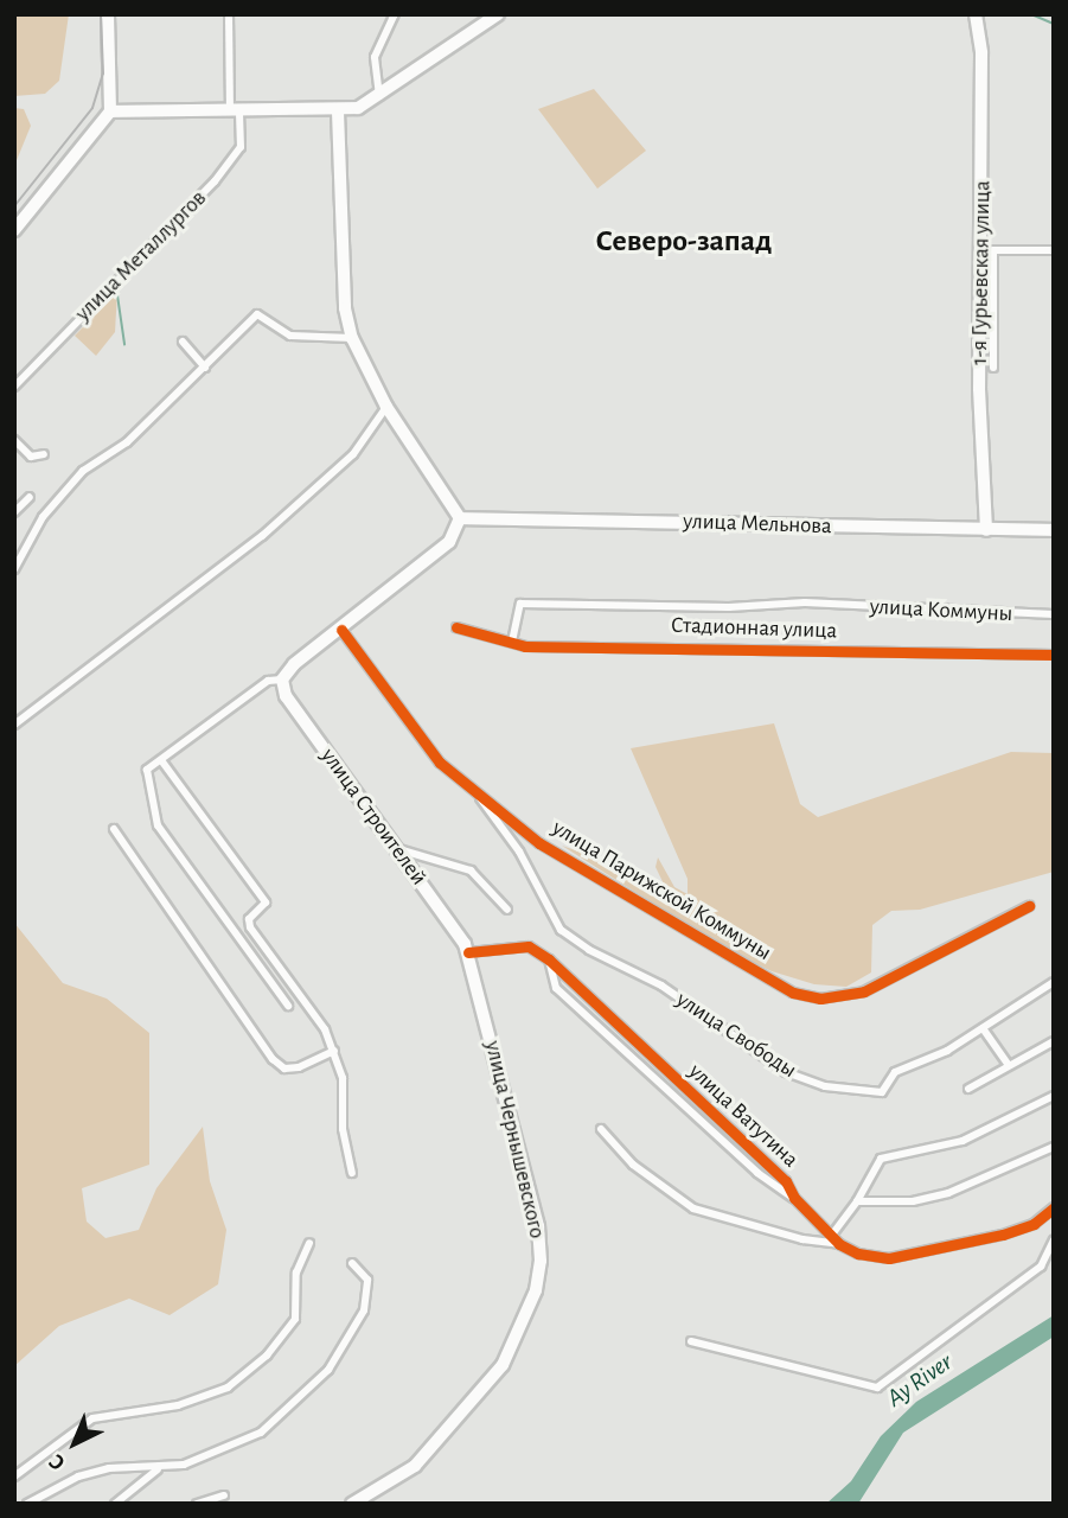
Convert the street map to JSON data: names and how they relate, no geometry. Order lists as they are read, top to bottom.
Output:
{
  "streets": {
    "main road": [
      "1-я Гурьевская улица",
      "улица Мельнова",
      "улица Строителей",
      "улица Чернышевского"
    ],
    "street": [
      "улица Металлургов",
      "улица Коммуны",
      "Стадионная улица",
      "улица Парижской Коммуны",
      "улица Свободы",
      "улица Ватутина"
    ]
  },
  "crossings": [
    ["1-я Гурьевская улица", "улица Мельнова"],
    ["улица Коммуны", "Стадионная улица"],
    ["улица Строителей", "улица Ватутина"],
    ["улица Строителей", "улица Чернышевского"],
    ["улица Парижской Коммуны", "улица Свободы"],
    ["улица Ватутина", "улица Чернышевского"]
  ],
  "districts": ["Северо-запад"],
  "water": ["Ay River"],
  "north": "bottom left"
}
